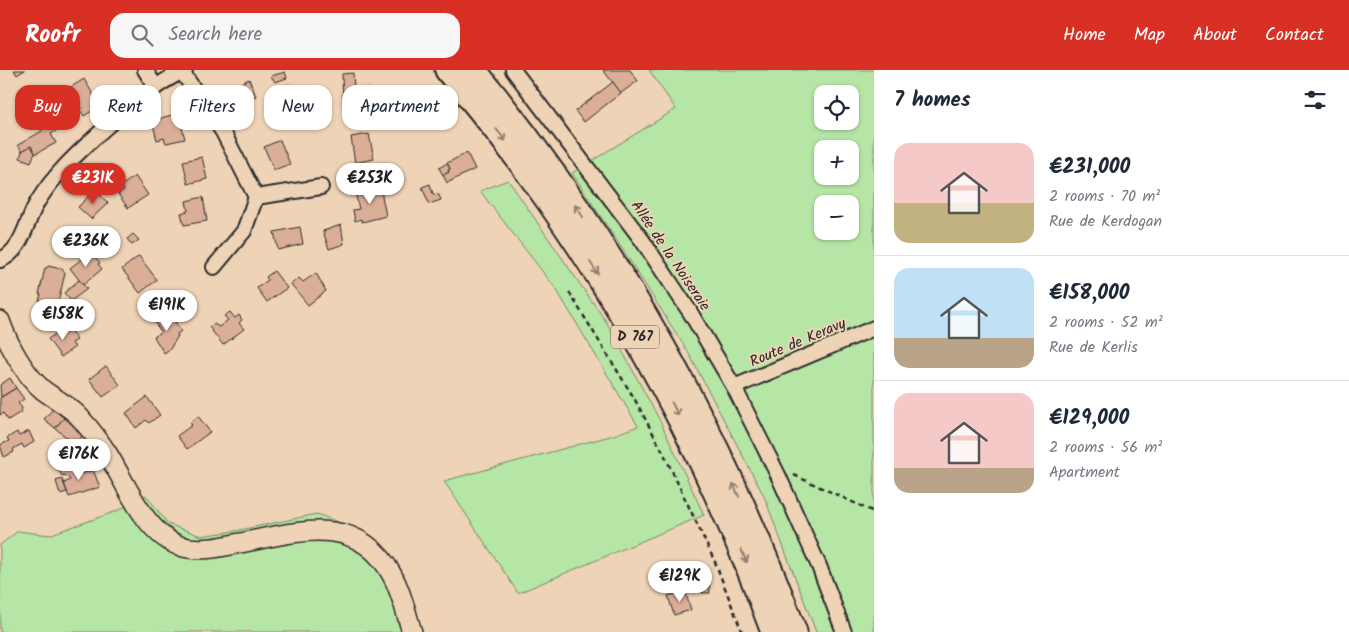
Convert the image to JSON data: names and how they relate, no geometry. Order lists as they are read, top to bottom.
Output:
{
  "streets": {
    "highway": ["D 767"],
    "street": ["Allée de la Noiseraie", "Route de Keravy"]
  },
  "crossings": [
    ["Allée de la Noiseraie", "Route de Keravy"]
  ],
  "page": {
    "header": "Roofr",
    "search": "Search here",
    "nav": [
      "Home",
      "Map",
      "About",
      "Contact"
    ],
    "heading": "7 homes",
    "map_buttons": ["+", "−"],
    "chip": [
      "Buy",
      "Rent",
      "Filters",
      "New",
      "Apartment"
    ],
    "list": [
      {
        "name": "€231,000",
        "note": "2 rooms · 70 m² · Rue de Kerdogan"
      },
      {
        "name": "€158,000",
        "note": "2 rooms · 52 m² · Rue de Kerlis"
      },
      {
        "name": "€129,000",
        "note": "2 rooms · 56 m² · Apartment"
      }
    ],
    "price": [
      "€231K",
      "€253K",
      "€236K",
      "€191K",
      "€158K",
      "€176K",
      "€129K"
    ]
  }
}
